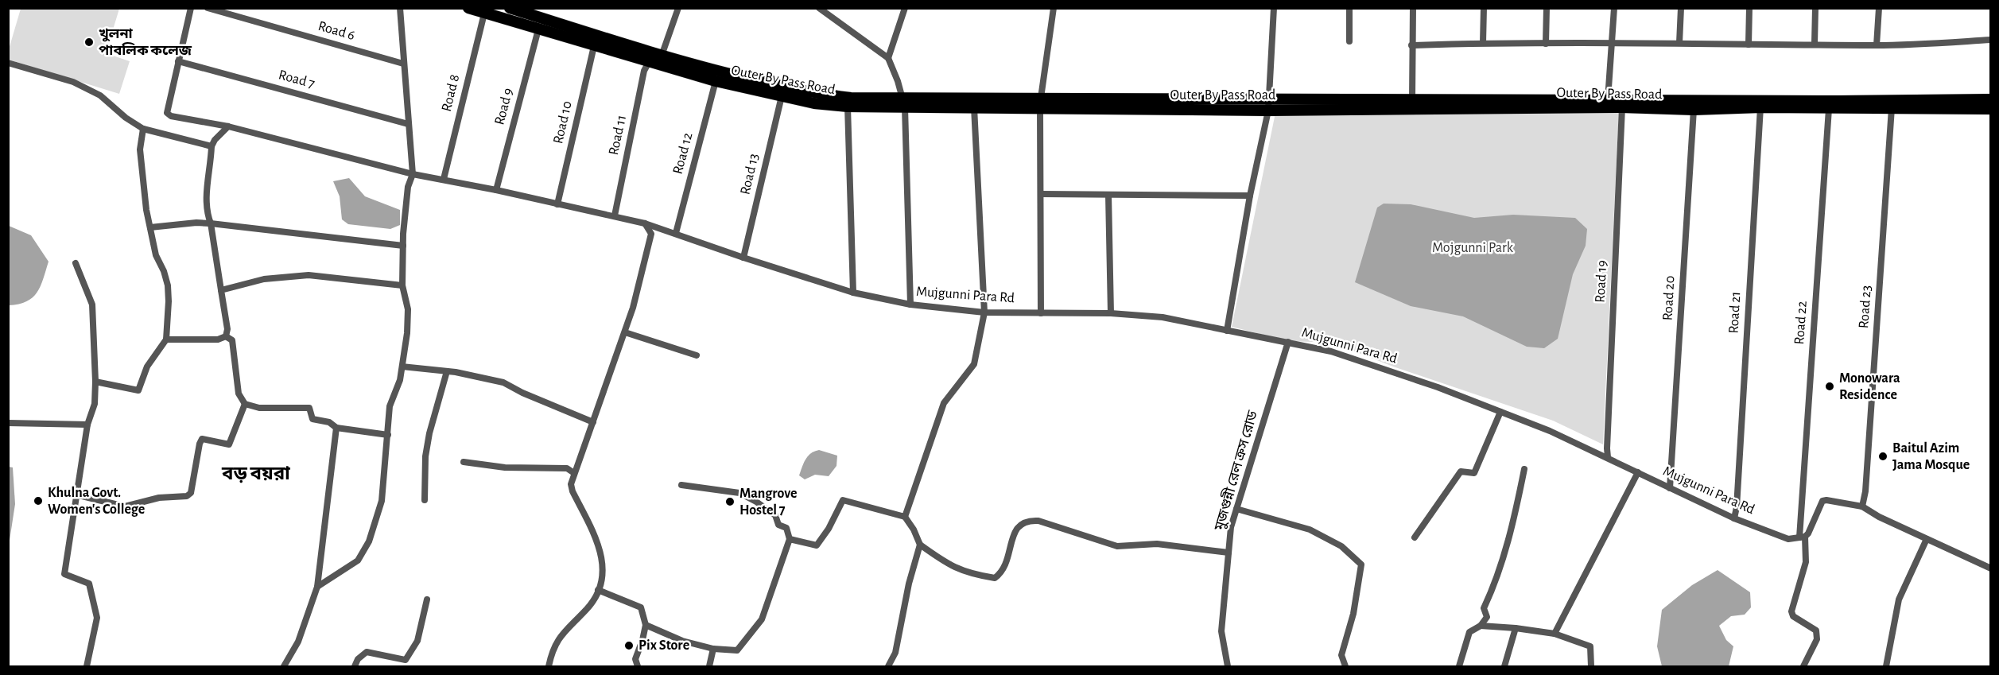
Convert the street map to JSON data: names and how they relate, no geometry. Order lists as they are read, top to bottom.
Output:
{
  "streets": {
    "main road": ["Outer By Pass Road"],
    "street": [
      "Road 6",
      "Road 7",
      "Road 8",
      "Road 9",
      "Road 10",
      "Road 11",
      "Road 12",
      "Road 13",
      "Road 19",
      "Mujgunni Para Rd",
      "Road 20",
      "Road 23",
      "Road 21",
      "Road 22",
      "মুজগুন্নী রেল ক্রস রোড"
    ]
  },
  "crossings": [
    ["Road 7", "Mujgunni Para Rd"],
    ["Outer By Pass Road", "Road 8"],
    ["Outer By Pass Road", "Road 9"],
    ["Outer By Pass Road", "Road 10"],
    ["Outer By Pass Road", "Road 11"],
    ["Outer By Pass Road", "Road 12"],
    ["Outer By Pass Road", "Road 13"],
    ["Outer By Pass Road", "Road 19"],
    ["Outer By Pass Road", "Road 20"],
    ["Outer By Pass Road", "Road 23"],
    ["Outer By Pass Road", "Road 21"],
    ["Outer By Pass Road", "Road 22"],
    ["Road 8", "Mujgunni Para Rd"],
    ["Road 9", "Mujgunni Para Rd"],
    ["Road 10", "Mujgunni Para Rd"],
    ["Road 11", "Mujgunni Para Rd"],
    ["Road 12", "Mujgunni Para Rd"],
    ["Road 13", "Mujgunni Para Rd"],
    ["Road 19", "Mujgunni Para Rd"],
    ["Mujgunni Para Rd", "Road 20"],
    ["Mujgunni Para Rd", "Road 21"],
    ["Mujgunni Para Rd", "Road 22"],
    ["Mujgunni Para Rd", "মুজগুন্নী রেল ক্রস রোড"]
  ],
  "districts": ["বড় বয়রা"],
  "parks": ["Mojgunni Park"],
  "places": [
    "খুলনা পাবলিক কলেজ",
    "Monowara Residence",
    "Baitul Azim Jama Mosque",
    "Khulna Govt. Women's College",
    "Mangrove Hostel 7",
    "Pix Store"
  ]
}
